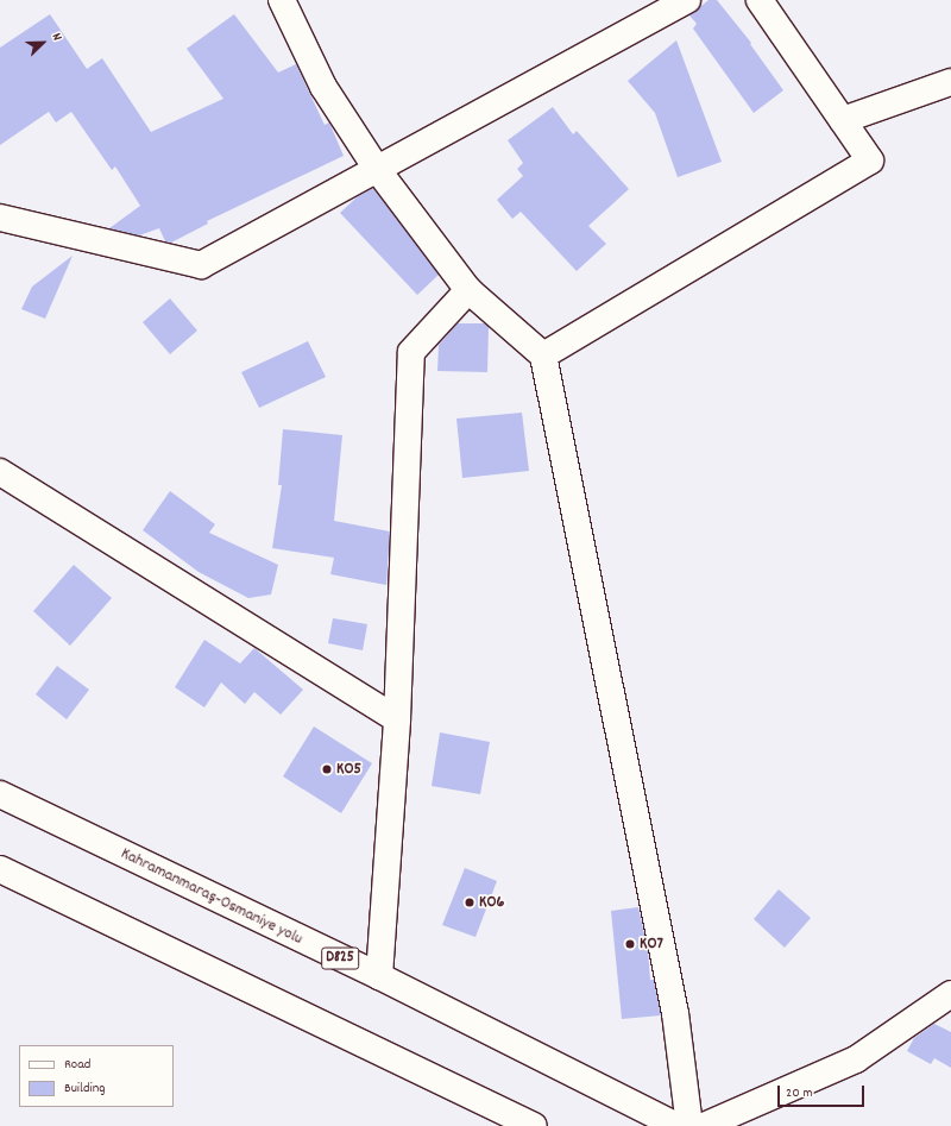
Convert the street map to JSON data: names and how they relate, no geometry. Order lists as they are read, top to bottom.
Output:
{
  "streets": {
    "main road": ["Kahramanmaraş-Osmaniye yolu", "D825"]
  },
  "places": ["KO5", "KO6", "KO7"],
  "legend": ["Road", "Building"],
  "scale_bar": "20 m",
  "north": "top right"
}
